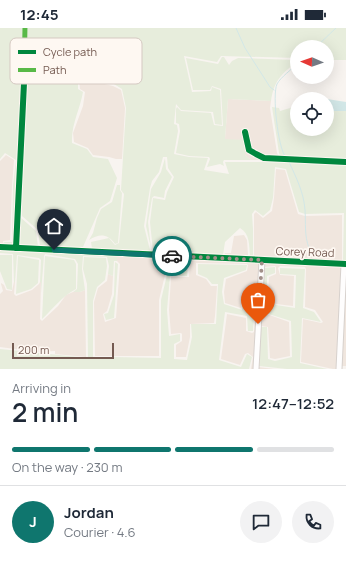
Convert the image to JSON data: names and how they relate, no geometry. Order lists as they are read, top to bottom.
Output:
{
  "streets": {
    "street": ["Corey Road"]
  },
  "legend": ["Cycle path", "Path"],
  "scale_bar": "200 m",
  "north": "left",
  "page": {
    "status": "12:45",
    "scale": "200 m",
    "heading": ["2 min", "Arriving in", "12:47–12:52"],
    "panel": ["Jordan", "Courier · 4.6"],
    "bar": "On the way · 230 m",
    "round": "J"
  }
}
